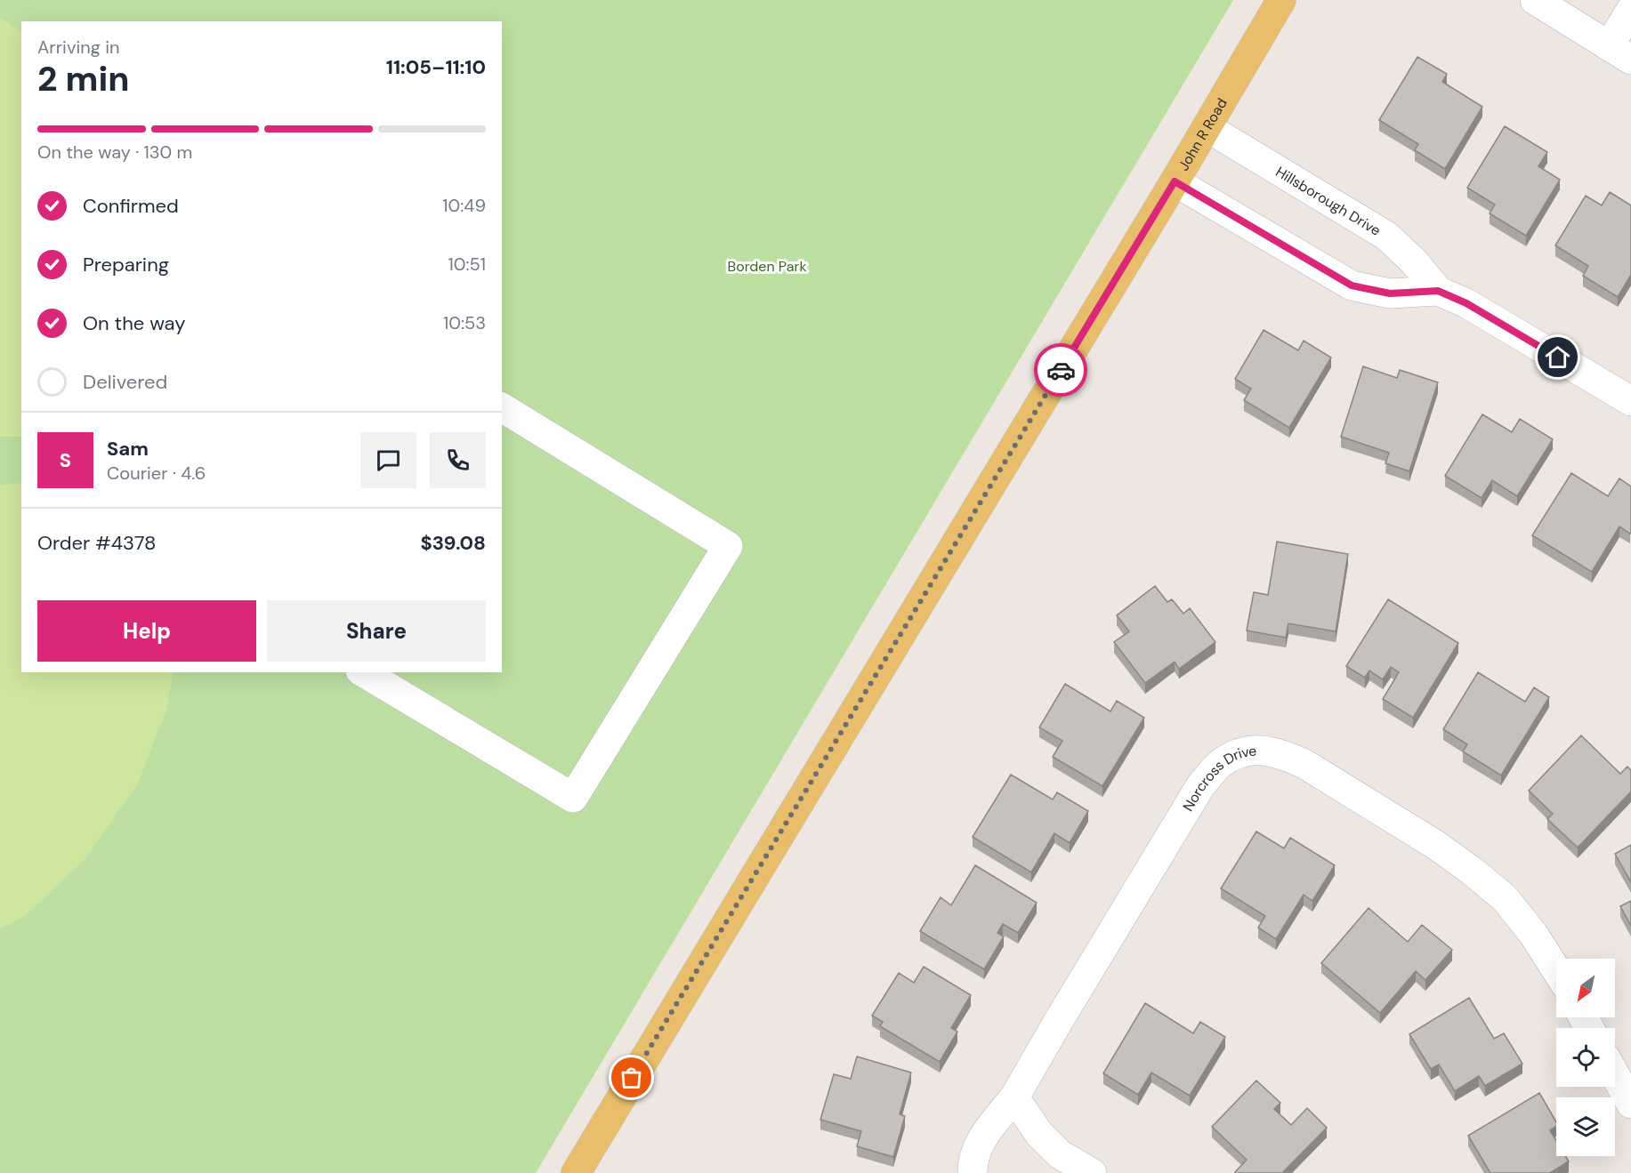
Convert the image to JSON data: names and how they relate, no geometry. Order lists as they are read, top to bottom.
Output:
{
  "streets": {
    "main road": ["John R Road"],
    "street": ["Hillsborough Drive", "Norcross Drive"]
  },
  "crossings": [
    ["John R Road", "Hillsborough Drive"]
  ],
  "parks": ["Borden Park"],
  "north": "bottom left",
  "page": {
    "heading": ["2 min", "Arriving in", "11:05–11:10"],
    "panel": [
      "Sam",
      "Courier · 4.6",
      "Order #4378",
      "$39.08"
    ],
    "bar": "On the way · 130 m",
    "list": [
      ["Confirmed", "10:49"],
      ["Preparing", "10:51"],
      ["On the way", "10:53"],
      "Delivered"
    ],
    "round": "S",
    "buttons": ["Help", "Share"]
  }
}
